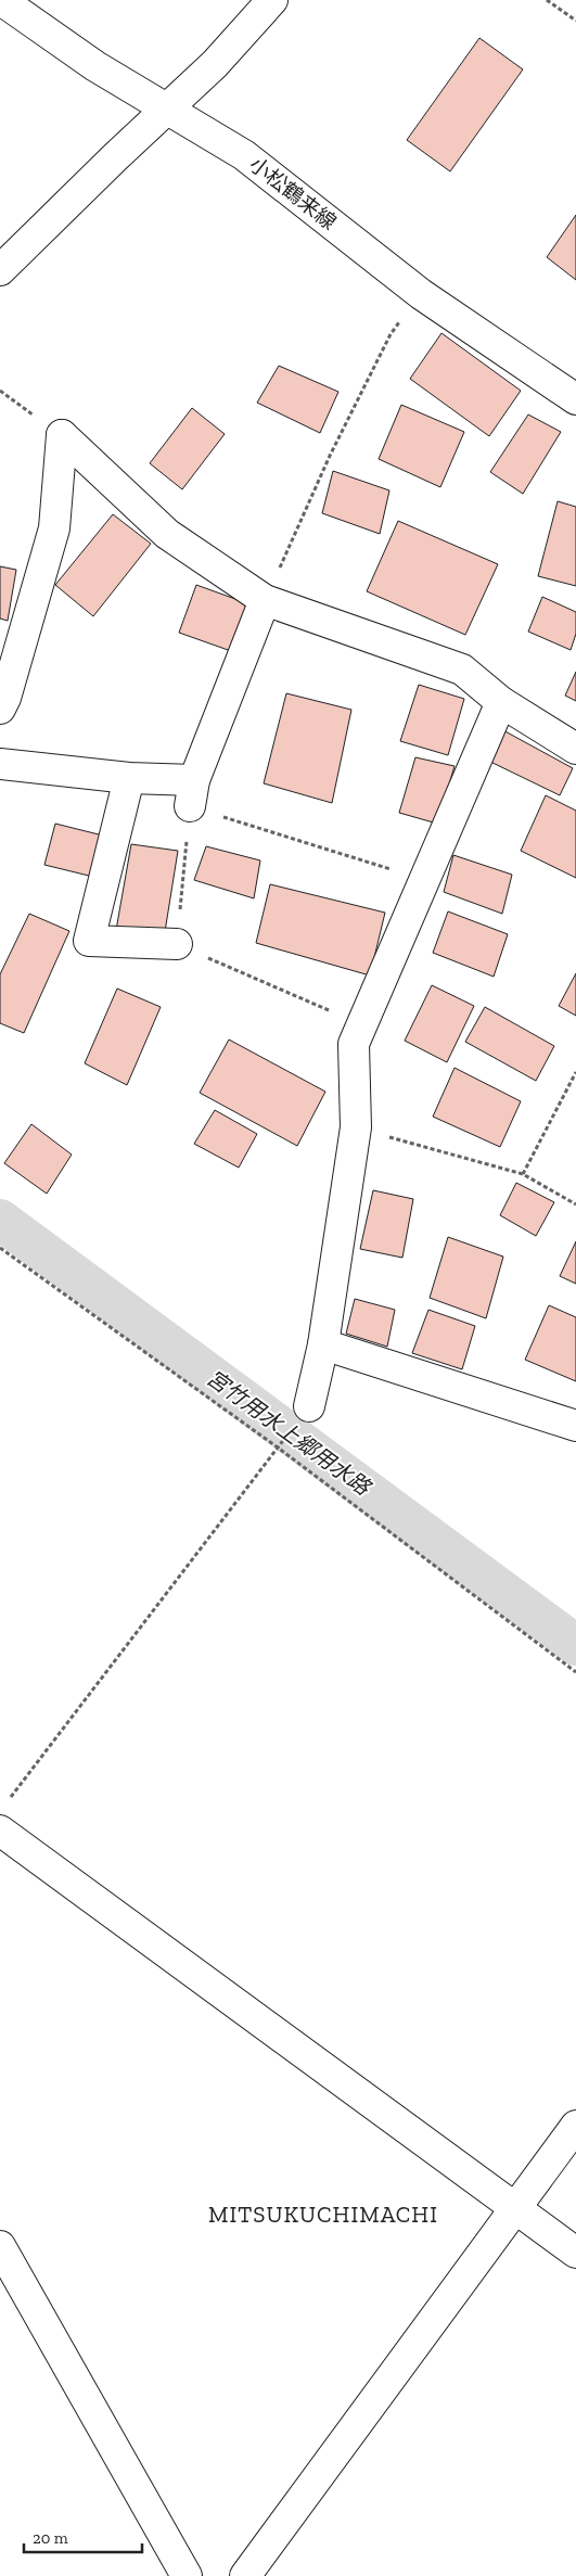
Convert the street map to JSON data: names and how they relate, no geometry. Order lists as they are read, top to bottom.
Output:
{
  "streets": {
    "street": ["小松鶴来線"]
  },
  "districts": ["MITSUKUCHIMACHI"],
  "water": ["宮竹用水上郷用水路"],
  "scale_bar": "20 m"
}
